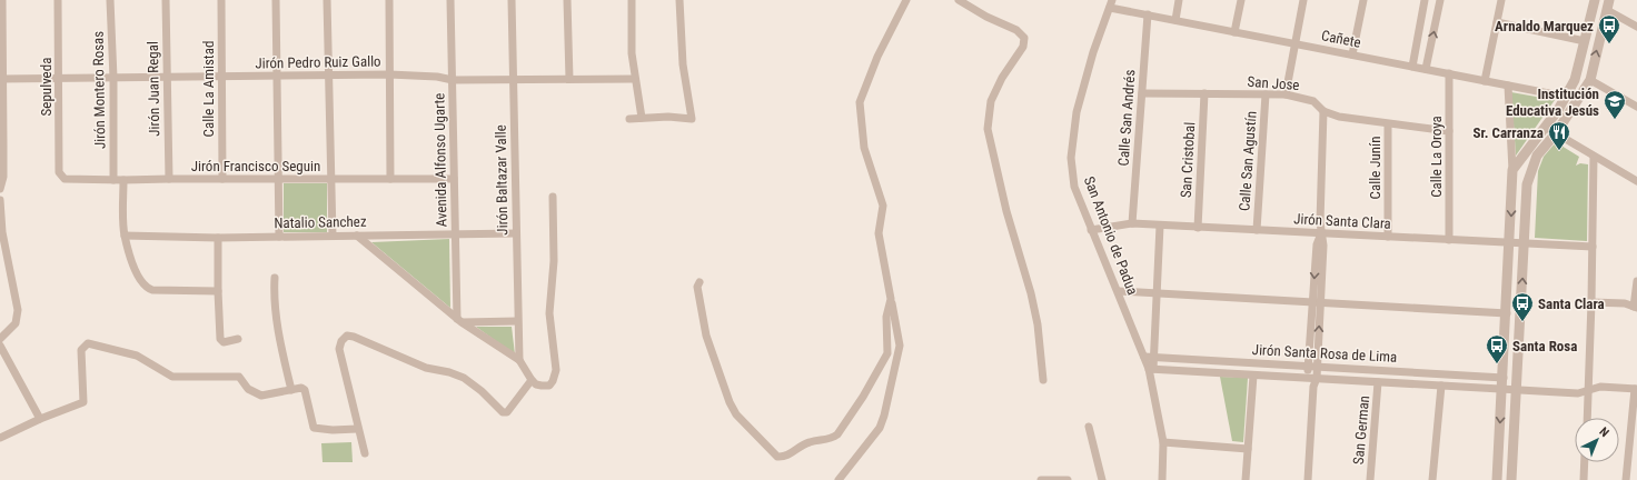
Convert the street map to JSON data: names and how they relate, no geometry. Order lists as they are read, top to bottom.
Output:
{
  "streets": {
    "street": [
      "Cañete",
      "Jirón Pedro Ruiz Gallo",
      "San Jose",
      "Sepulveda",
      "Jirón Juan Regal",
      "Calle La Amistad",
      "Jirón Montero Rosas",
      "Calle San Andrés",
      "Calle La Oroya",
      "Avenida Alfonso Ugarte",
      "San Cristobal",
      "Calle San Agustín",
      "Jirón Francisco Seguin",
      "Calle Junín",
      "Jirón Baltazar Valle",
      "Jirón Santa Clara",
      "Natalio Sanchez",
      "San Antonio de Padua",
      "Jirón Santa Rosa de Lima",
      "San German"
    ]
  },
  "crossings": [
    ["Cañete", "Calle San Andrés"],
    ["Cañete", "Calle La Oroya"],
    ["Cañete", "San Antonio de Padua"],
    ["Jirón Pedro Ruiz Gallo", "Sepulveda"],
    ["Jirón Pedro Ruiz Gallo", "Jirón Juan Regal"],
    ["Jirón Pedro Ruiz Gallo", "Calle La Amistad"],
    ["Jirón Pedro Ruiz Gallo", "Jirón Montero Rosas"],
    ["Jirón Pedro Ruiz Gallo", "Avenida Alfonso Ugarte"],
    ["Jirón Pedro Ruiz Gallo", "Jirón Baltazar Valle"],
    ["San Jose", "Calle San Andrés"],
    ["San Jose", "Calle La Oroya"],
    ["San Jose", "San Cristobal"],
    ["San Jose", "Calle San Agustín"],
    ["San Jose", "Calle Junín"],
    ["Sepulveda", "Jirón Francisco Seguin"],
    ["Jirón Juan Regal", "Jirón Francisco Seguin"],
    ["Calle La Amistad", "Jirón Francisco Seguin"],
    ["Jirón Montero Rosas", "Jirón Francisco Seguin"],
    ["Calle San Andrés", "Jirón Santa Clara"],
    ["Calle La Oroya", "Jirón Santa Clara"],
    ["Avenida Alfonso Ugarte", "Jirón Francisco Seguin"],
    ["Avenida Alfonso Ugarte", "Natalio Sanchez"],
    ["San Cristobal", "Jirón Santa Clara"],
    ["Calle San Agustín", "Jirón Santa Clara"],
    ["Calle Junín", "Jirón Santa Clara"],
    ["Jirón Baltazar Valle", "Natalio Sanchez"],
    ["Jirón Santa Clara", "San Antonio de Padua"],
    ["San Antonio de Padua", "Jirón Santa Rosa de Lima"],
    ["Jirón Santa Rosa de Lima", "San German"]
  ],
  "places": {
    "bus stop": ["Arnaldo Marquez", "Santa Clara", "Santa Rosa"],
    "school or university": ["Institución Educativa Jesús"],
    "restaurant": ["Sr. Carranza"]
  },
  "north": "top right"
}
